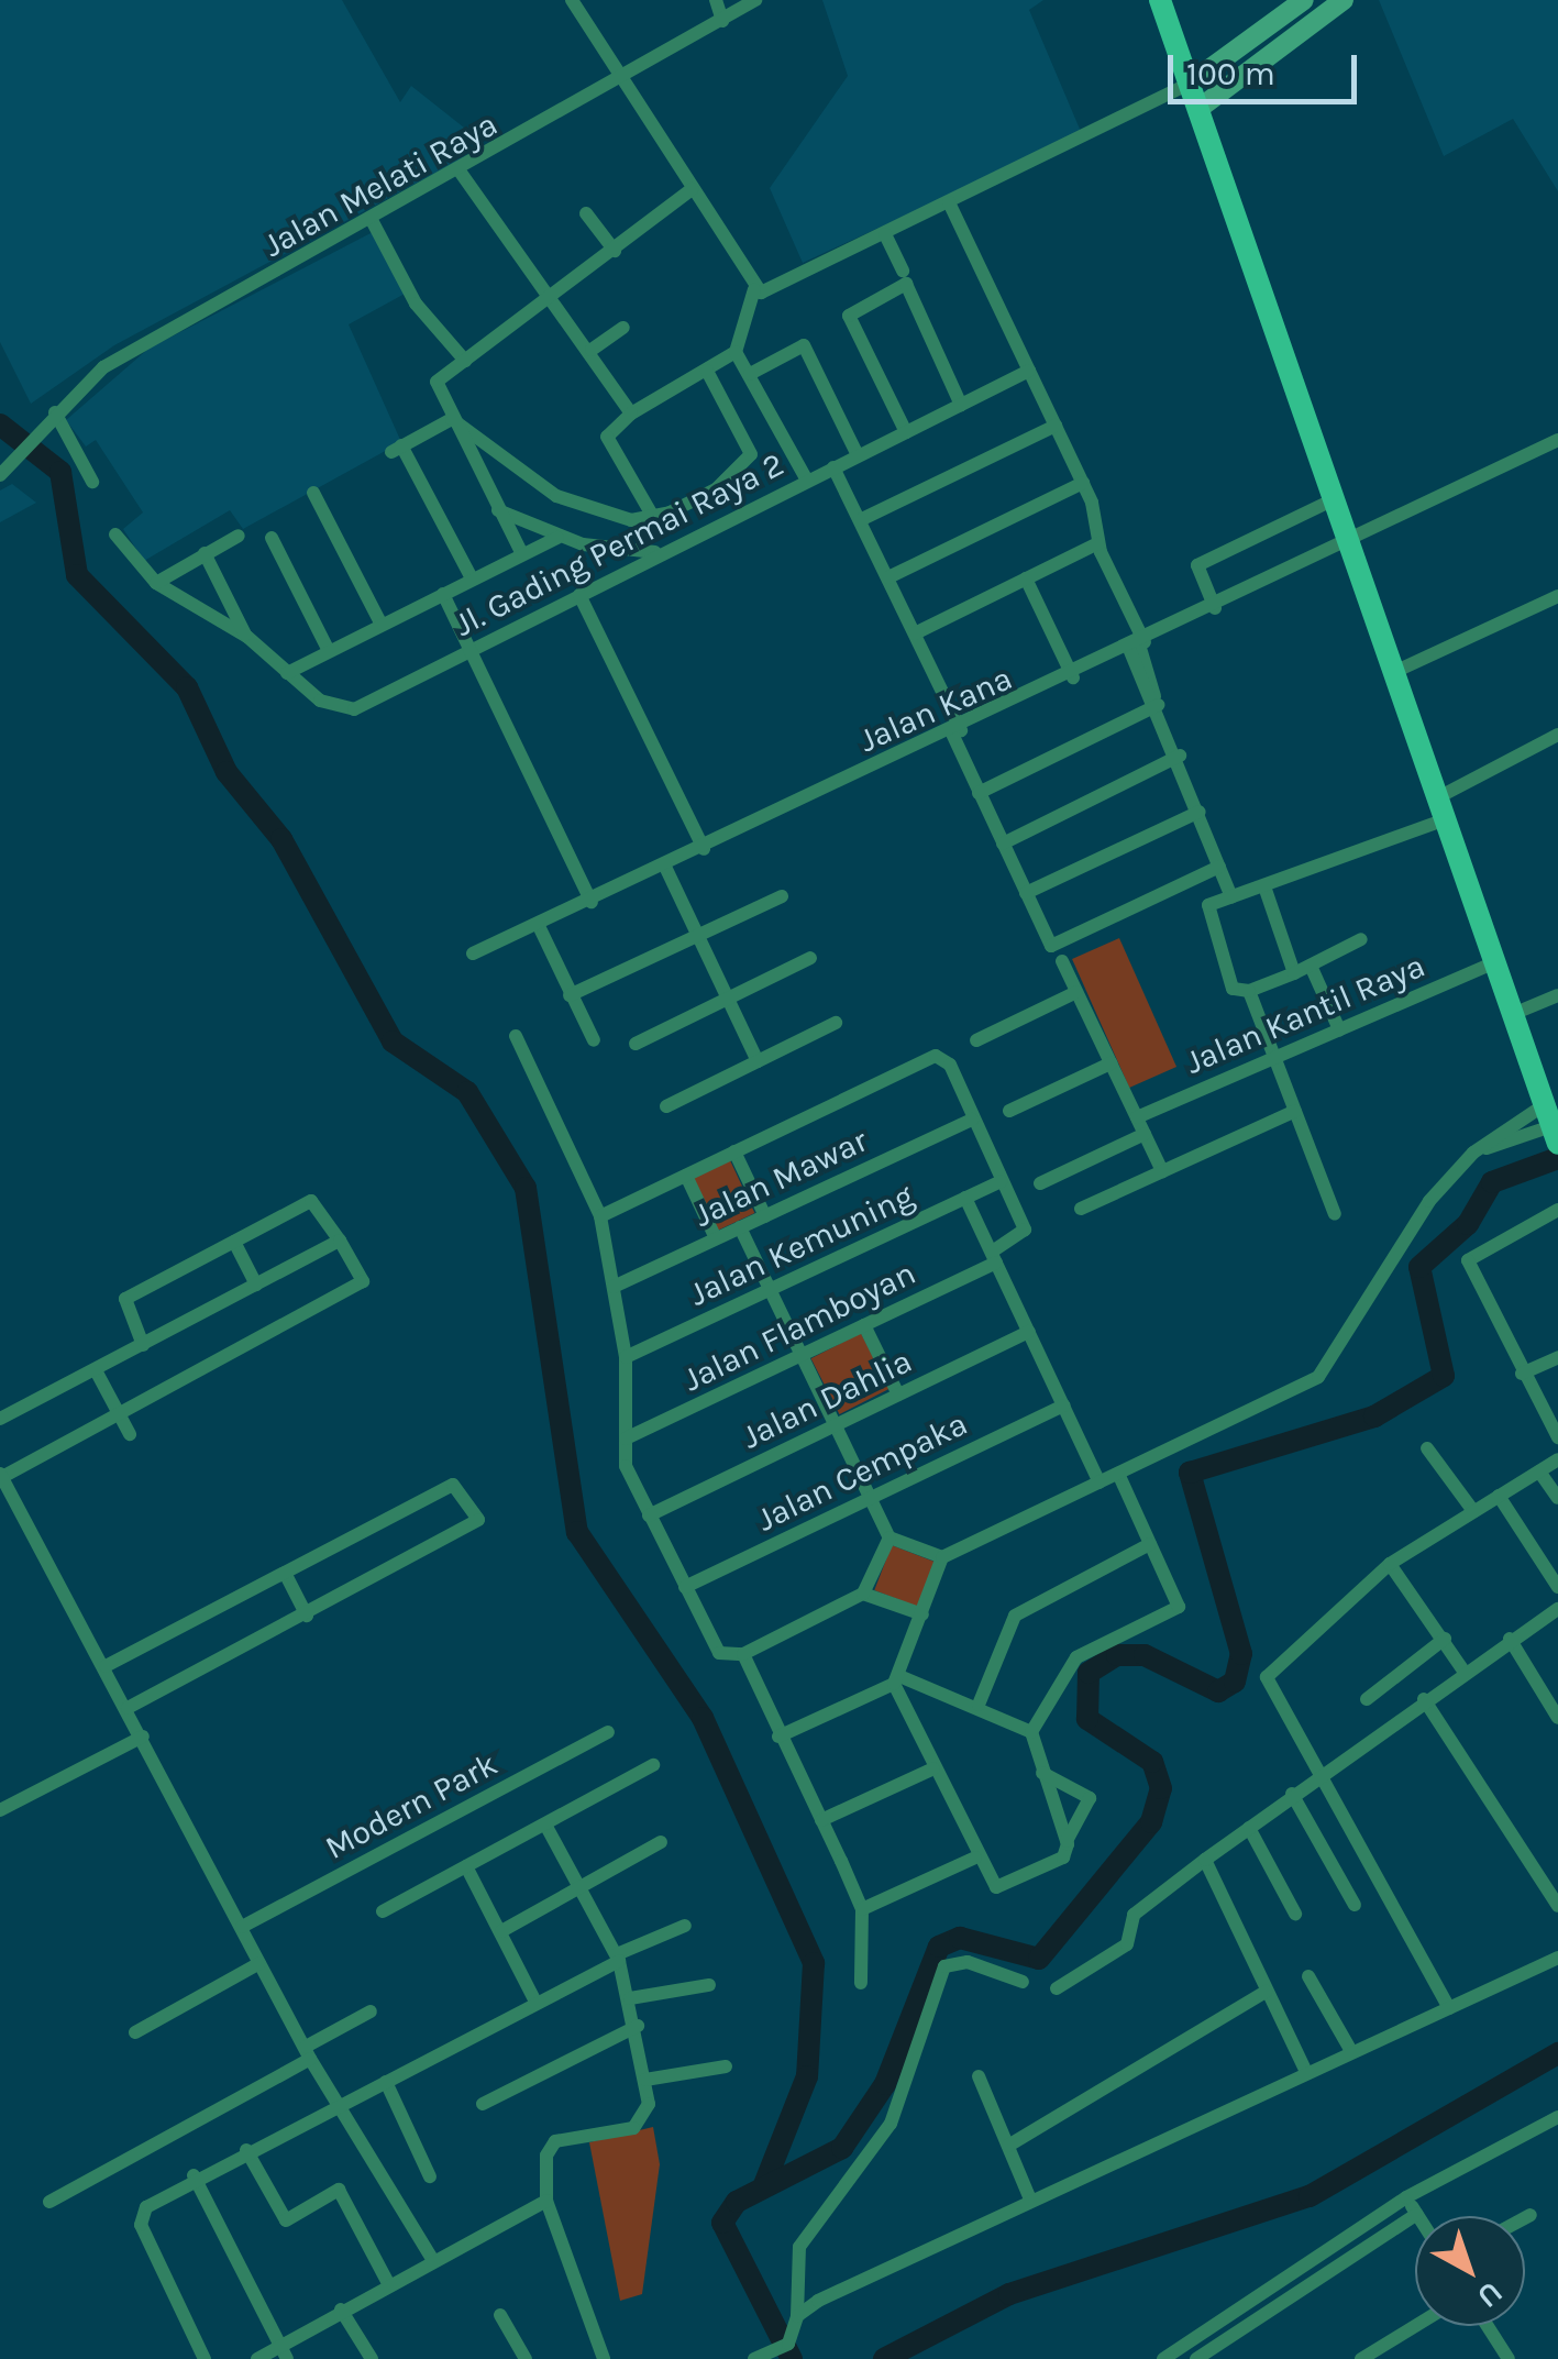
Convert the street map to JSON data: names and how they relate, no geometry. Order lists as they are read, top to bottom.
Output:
{
  "streets": {
    "street": [
      "Jalan Melati Raya",
      "Jl. Gading Permai Raya 2",
      "Jalan Kana",
      "Jalan Kantil Raya",
      "Jalan Mawar",
      "Jalan Kemuning",
      "Jalan Flamboyan",
      "Jalan Dahlia",
      "Jalan Cempaka",
      "Modern Park"
    ]
  },
  "scale_bar": "100 m",
  "north": "bottom right"
}
